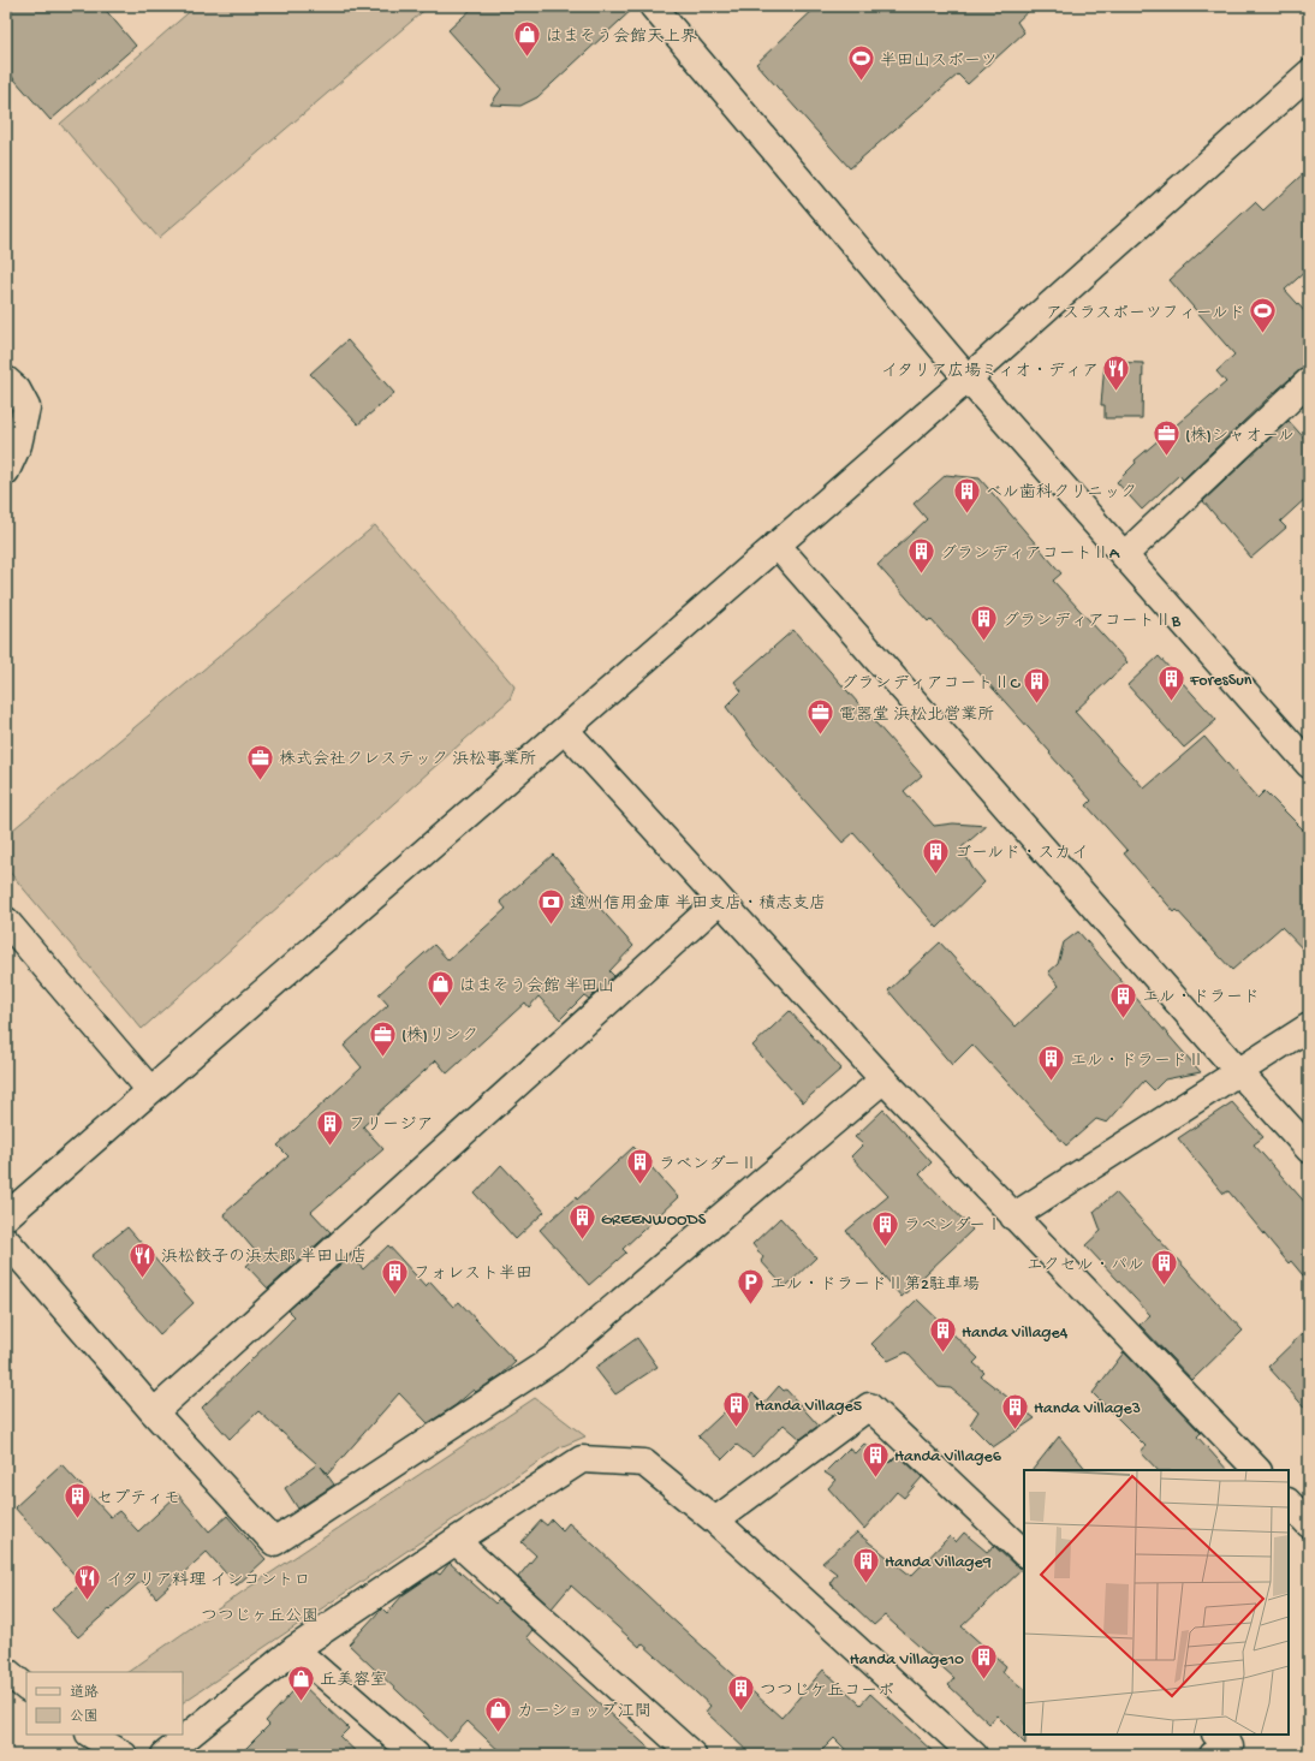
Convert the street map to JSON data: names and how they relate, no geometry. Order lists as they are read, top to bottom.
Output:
{
  "parks": ["つつじヶ丘公園"],
  "places": {
    "shop": [
      "はまそう会館天上界",
      "はまそう会館 半田山",
      "丘美容室",
      "カーショップ江間"
    ],
    "sports": ["半田山スポーツ", "アスラスポーツフィールド"],
    "restaurant": ["イタリア広場ミィオ・ディア", "浜松餃子の浜太郎 半田山店", "イタリア料理 インコントロ"],
    "office": [
      "(株)シャオール",
      "電器堂 浜松北営業所",
      "株式会社クレステック 浜松事業所",
      "(株)リンク"
    ],
    "building": [
      "ベル歯科クリニック",
      "グランディアコートⅡA",
      "グランディアコートⅡB",
      "ForesSun",
      "グランディアコートⅡC",
      "ゴールド・スカイ",
      "エル・ドラード",
      "エル・ドラードⅡ",
      "フリージア",
      "ラベンダーⅡ",
      "GREENWOODS",
      "ラベンダーⅠ",
      "エクセル・パル",
      "フォレスト半田",
      "Handa Village4",
      "Handa Village5",
      "Handa Village3",
      "Handa Village6",
      "セプティモ",
      "Handa Village9",
      "Handa Village10",
      "つつじケ丘コーポ"
    ],
    "bank": ["遠州信用金庫 半田支店・積志支店"],
    "parking": ["エル・ドラードⅡ第2駐車場"]
  },
  "legend": ["道路", "公園"]
}
